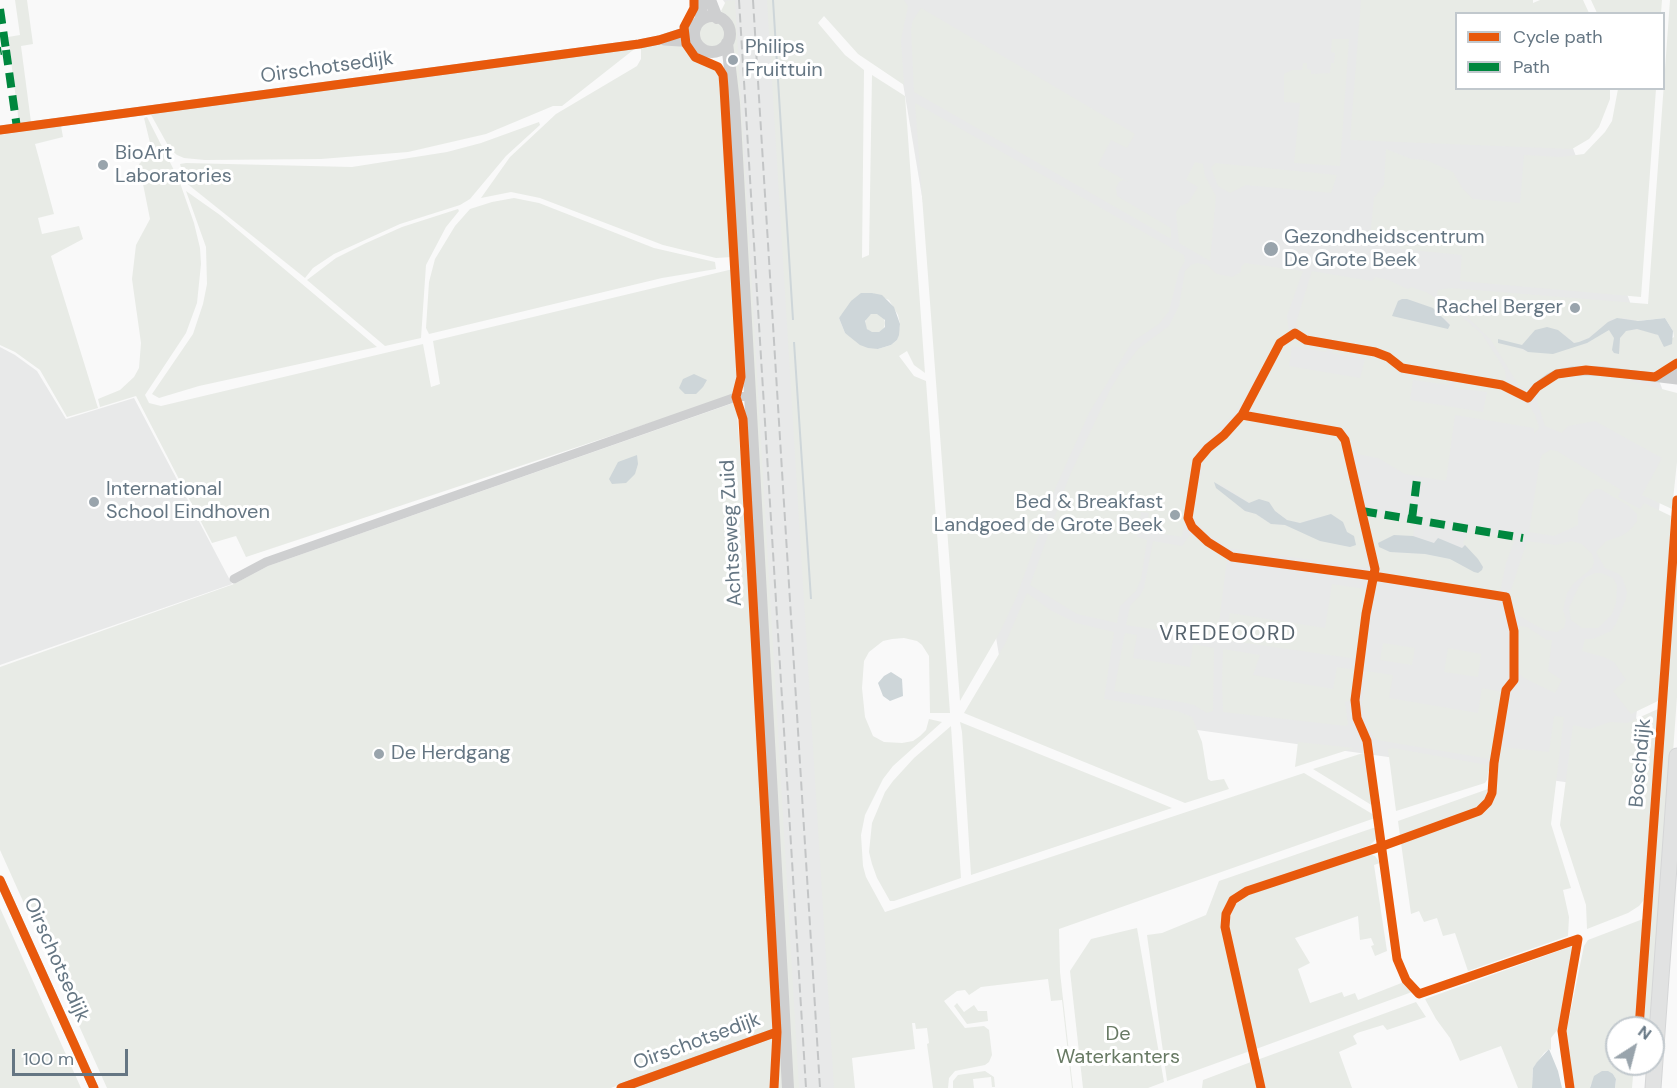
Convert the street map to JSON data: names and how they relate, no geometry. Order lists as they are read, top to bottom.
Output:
{
  "streets": {
    "main road": ["Boschdijk"],
    "street": ["Oirschotsedijk", "Achtseweg Zuid"]
  },
  "crossings": [
    ["Oirschotsedijk", "Achtseweg Zuid"]
  ],
  "districts": ["VREDEOORD"],
  "parks": ["De Waterkanters"],
  "places": [
    "Philips Fruittuin",
    "BioArt Laboratories",
    "Gezondheidscentrum De Grote Beek",
    "Rachel Berger",
    "International School Eindhoven",
    "Bed & Breakfast Landgoed de Grote Beek",
    "De Herdgang"
  ],
  "legend": ["Cycle path", "Path"],
  "scale_bar": "100 m",
  "north": "top right"
}
